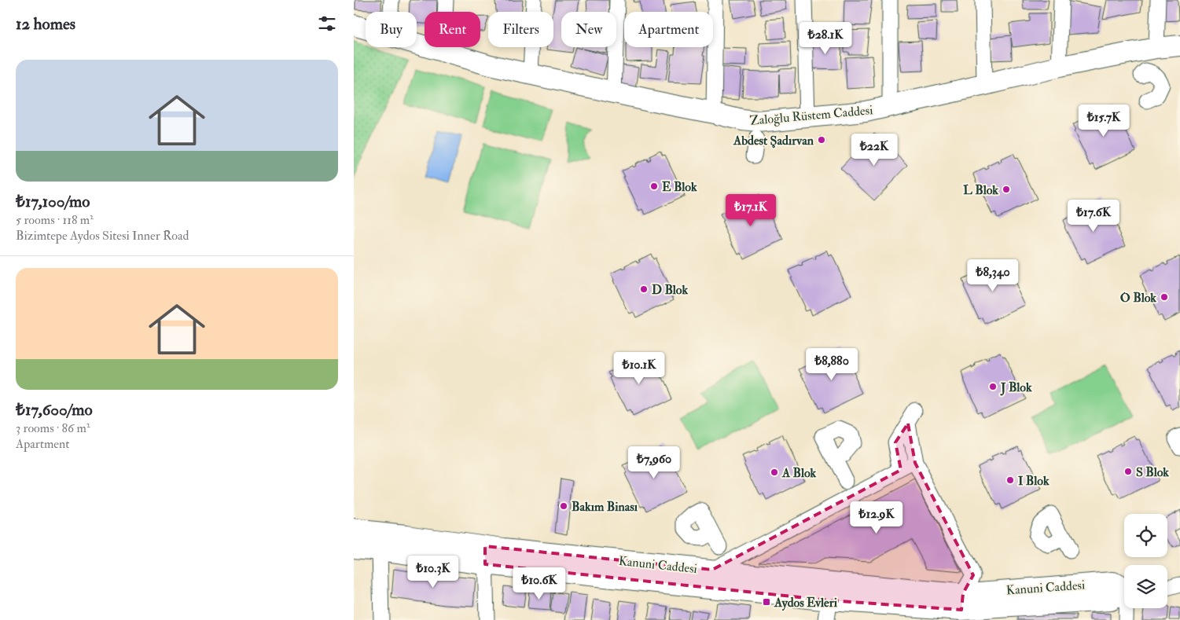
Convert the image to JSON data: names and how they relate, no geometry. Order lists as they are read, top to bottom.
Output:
{
  "streets": {
    "street": ["Zaloğlu Rüstem Caddesi", "Kanuni Caddesi"]
  },
  "places": {
    "other": [
      "Abdest Şadırvan",
      "E Blok",
      "L Blok",
      "D Blok",
      "O Blok",
      "J Blok",
      "S Blok",
      "A Blok",
      "I Blok",
      "Bakım Binası"
    ],
    "transit": ["Aydos Evleri"]
  },
  "page": {
    "heading": "12 homes",
    "chip": [
      "Buy",
      "Rent",
      "Filters",
      "New",
      "Apartment"
    ],
    "price": [
      "₺28.1K",
      "₺15.7K",
      "₺22K",
      "₺17.1K",
      "₺17.6K",
      "₺8,340",
      "₺8,880",
      "₺10.1K",
      "₺7,960",
      "₺12.9K",
      "₺10.3K",
      "₺10.6K"
    ],
    "list": [
      {
        "name": "₺17,100/mo",
        "note": "5 rooms · 118 m² · Bizimtepe Aydos Sitesi Inner Road"
      },
      {
        "name": "₺17,600/mo",
        "note": "3 rooms · 86 m² · Apartment"
      }
    ]
  }
}
